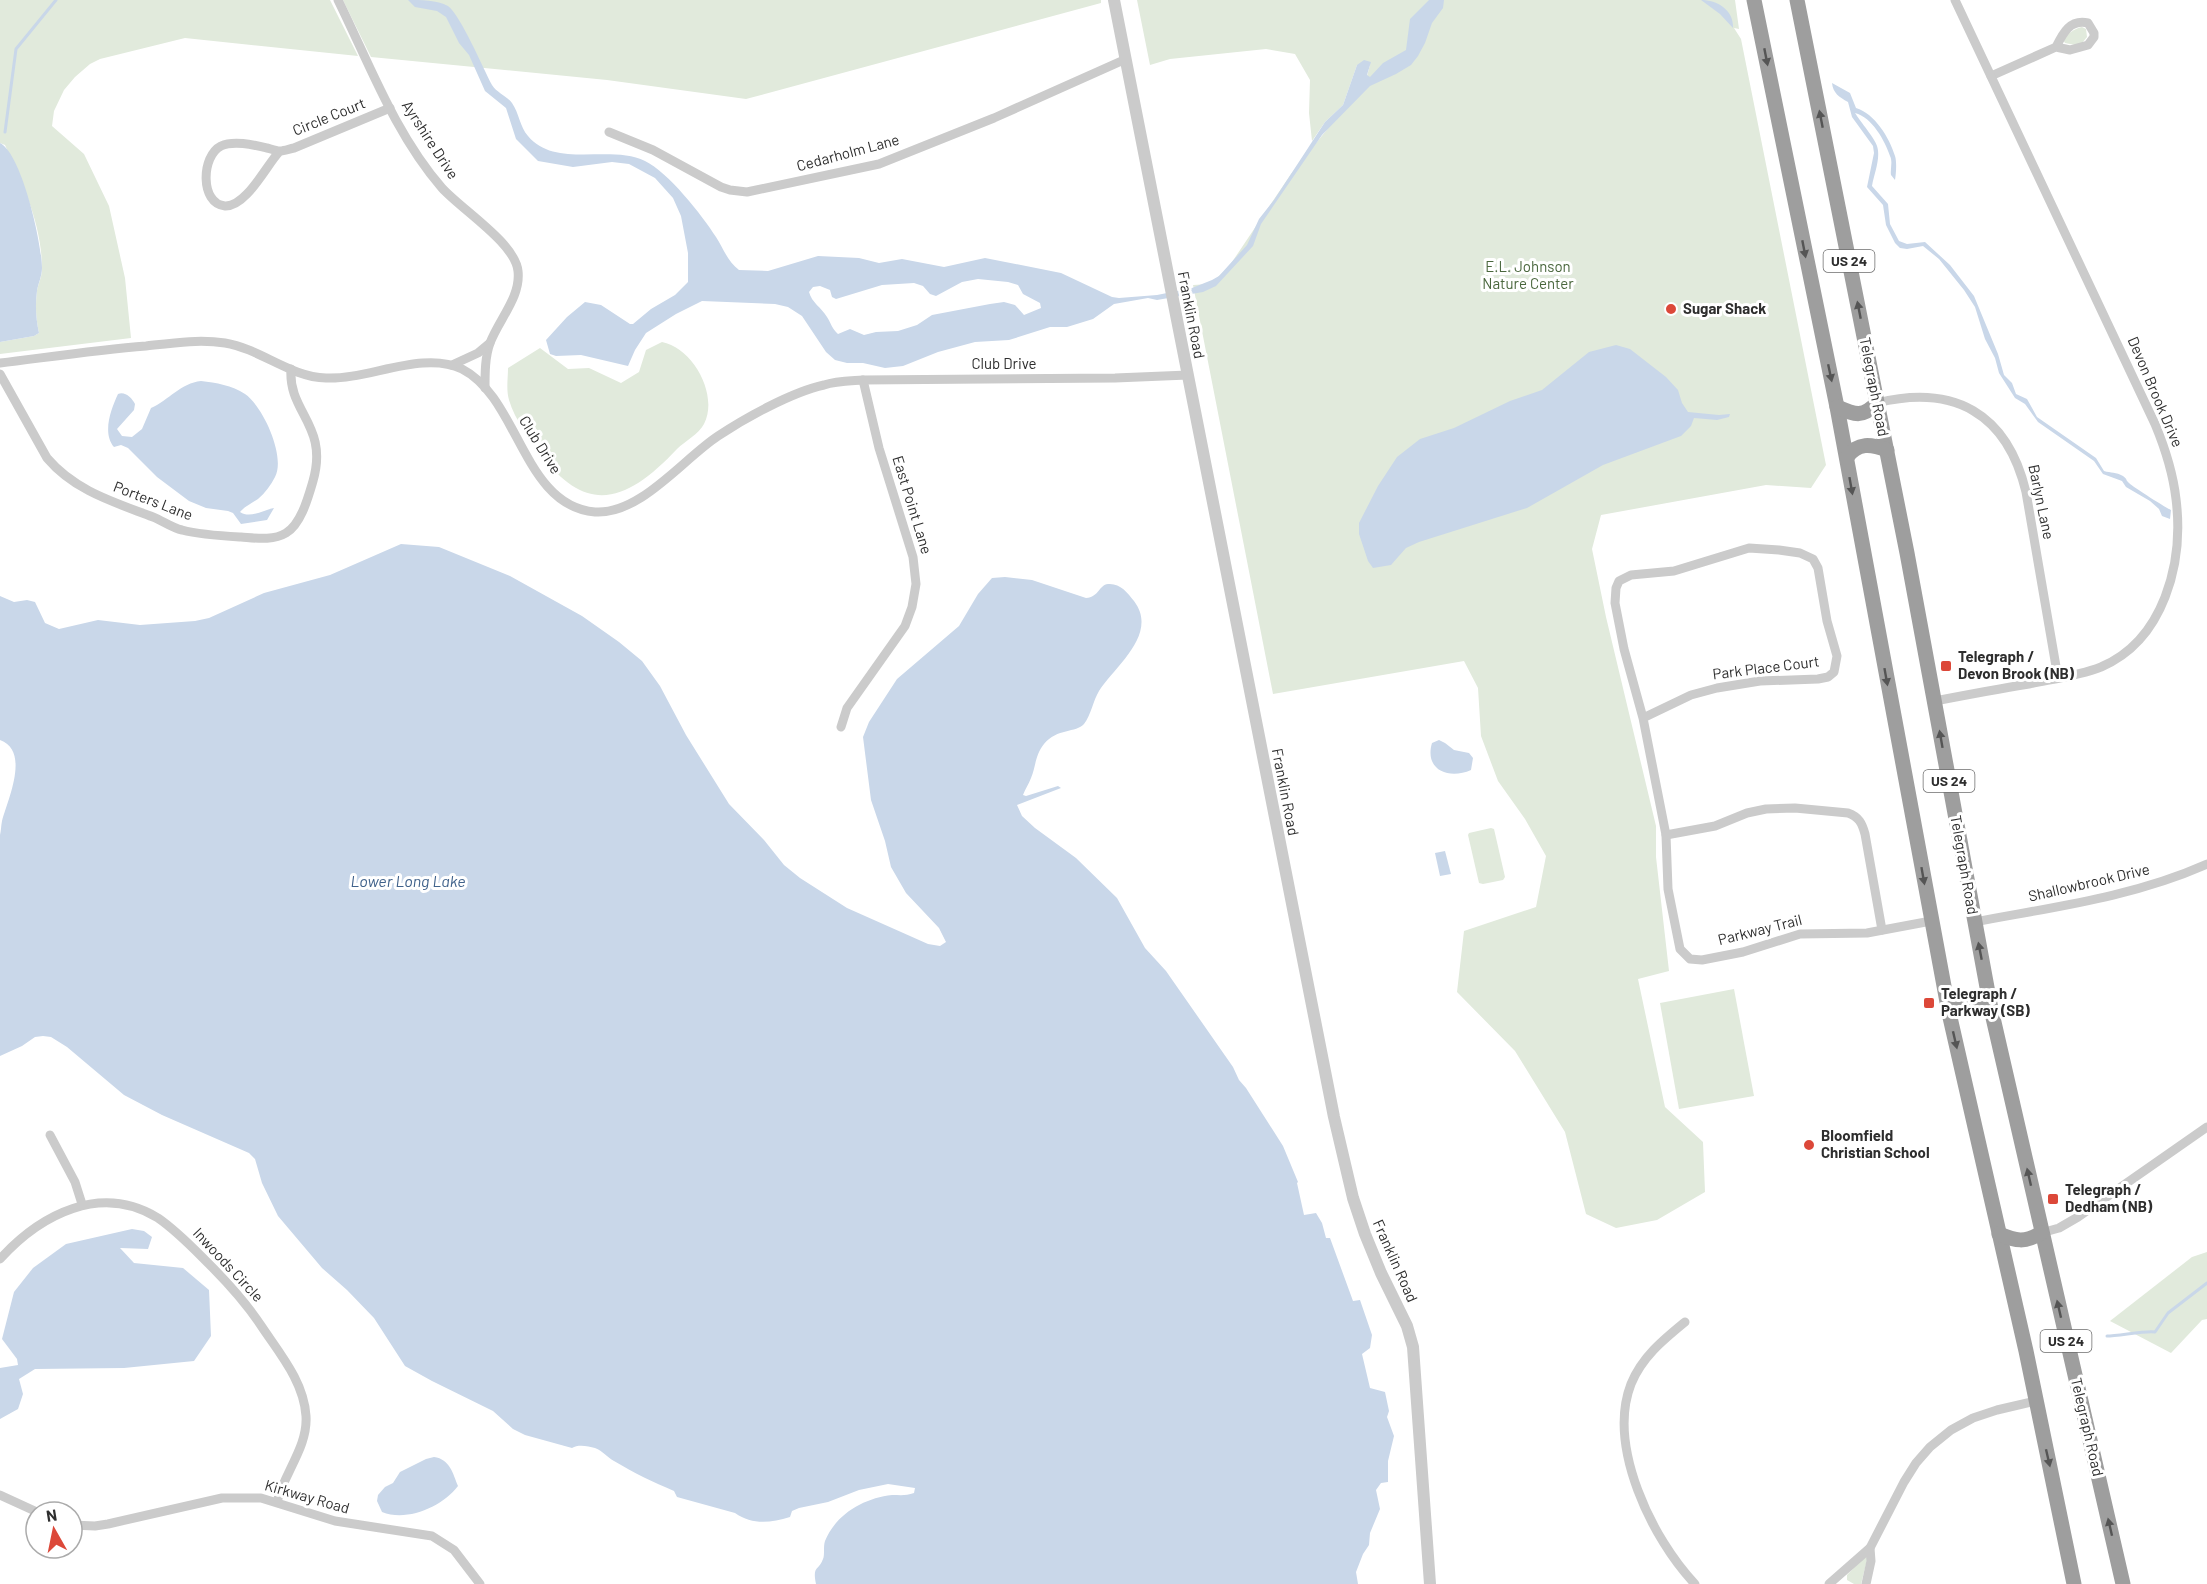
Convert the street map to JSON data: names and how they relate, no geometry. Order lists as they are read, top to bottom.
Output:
{
  "streets": {
    "highway": ["US 24", "Telegraph Road"],
    "street": [
      "Circle Court",
      "Ayrshire Drive",
      "Cedarholm Lane",
      "Franklin Road",
      "Club Drive",
      "Devon Brook Drive",
      "Porters Lane",
      "Barlyn Lane",
      "East Point Lane",
      "Park Place Court",
      "Shallowbrook Drive",
      "Parkway Trail",
      "Inwoods Circle",
      "Kirkway Road"
    ]
  },
  "crossings": [
    ["Circle Court", "Ayrshire Drive"],
    ["Ayrshire Drive", "Club Drive"],
    ["Cedarholm Lane", "Franklin Road"],
    ["US 24", "Parkway Trail"],
    ["Franklin Road", "Club Drive"],
    ["Club Drive", "Porters Lane"],
    ["Club Drive", "East Point Lane"],
    ["Telegraph Road", "Devon Brook Drive"],
    ["Telegraph Road", "Barlyn Lane"],
    ["Telegraph Road", "Shallowbrook Drive"],
    ["Devon Brook Drive", "Barlyn Lane"],
    ["Park Place Court", "Parkway Trail"],
    ["Inwoods Circle", "Kirkway Road"]
  ],
  "water": ["Lower Long Lake"],
  "parks": ["E.L. Johnson Nature Center"],
  "places": {
    "other": ["Sugar Shack", "Bloomfield Christian School"],
    "transit": ["Telegraph / Devon Brook (NB)", "Telegraph / Parkway (SB)", "Telegraph / Dedham (NB)"]
  },
  "north": "top"
}
